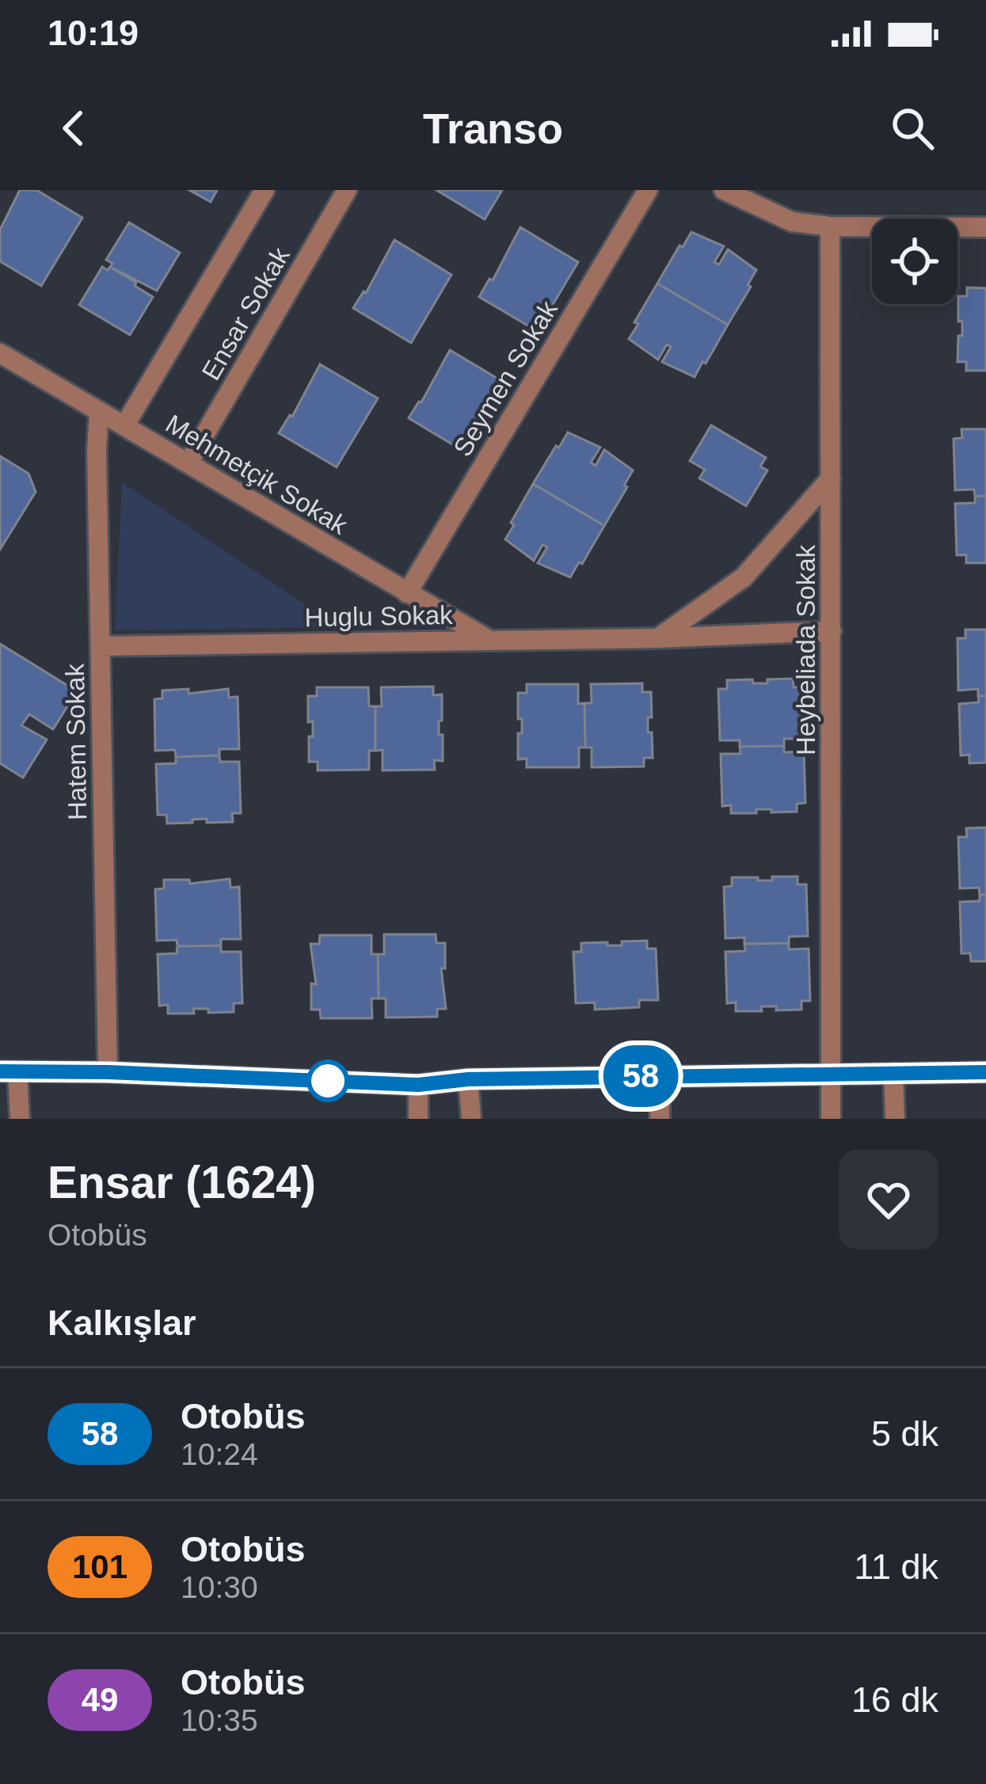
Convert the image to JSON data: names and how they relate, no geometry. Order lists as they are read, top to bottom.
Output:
{
  "streets": {
    "street": [
      "Ensar Sokak",
      "Seymen Sokak",
      "Mehmetçik Sokak",
      "Huglu Sokak",
      "Heybeliada Sokak",
      "Hatem Sokak"
    ]
  },
  "crossings": [
    ["Ensar Sokak", "Mehmetçik Sokak"],
    ["Seymen Sokak", "Mehmetçik Sokak"],
    ["Mehmetçik Sokak", "Huglu Sokak"],
    ["Mehmetçik Sokak", "Hatem Sokak"],
    ["Huglu Sokak", "Heybeliada Sokak"],
    ["Huglu Sokak", "Hatem Sokak"]
  ],
  "lines": ["bus line 58"],
  "page": {
    "status": "10:19",
    "header": "Transo",
    "on_map": "58",
    "heading": [
      ["Ensar (1624)", "Otobüs"],
      "Kalkışlar"
    ],
    "list": [
      {
        "mark": "58",
        "name": "Otobüs",
        "note": "10:24",
        "value": "5 dk"
      },
      {
        "mark": "101",
        "name": "Otobüs",
        "note": "10:30",
        "value": "11 dk"
      },
      {
        "mark": "49",
        "name": "Otobüs",
        "note": "10:35",
        "value": "16 dk"
      }
    ]
  }
}
